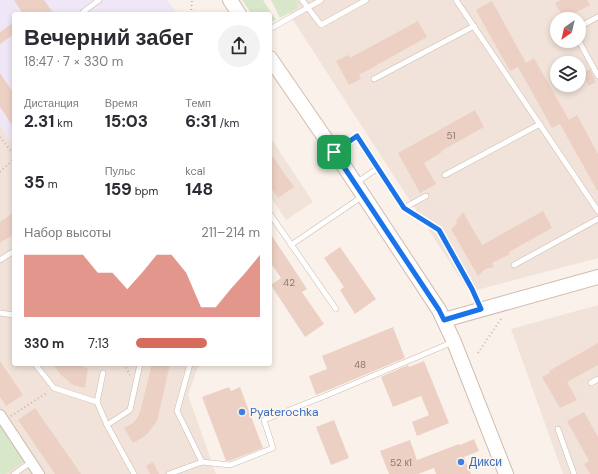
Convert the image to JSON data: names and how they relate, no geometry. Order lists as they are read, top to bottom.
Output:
{
  "places": ["Pyaterochka", "Дикси"],
  "house_numbers": [
    "51",
    "42",
    "48",
    "52 к1"
  ],
  "north": "bottom left",
  "page": {
    "heading": ["Вечерний забег", "18:47 · 7 × 330 m"],
    "stats": [
      ["Дистанция", "2.31 km"],
      ["Время", "15:03"],
      ["Темп", "6:31 /km"],
      ["35 m"],
      ["Пульс", "159 bpm"],
      ["kcal", "148"]
    ],
    "chart": ["Набор высоты", "211–214 m"],
    "list": [
      {
        "name": "330 m",
        "note": "7:13"
      }
    ]
  }
}
